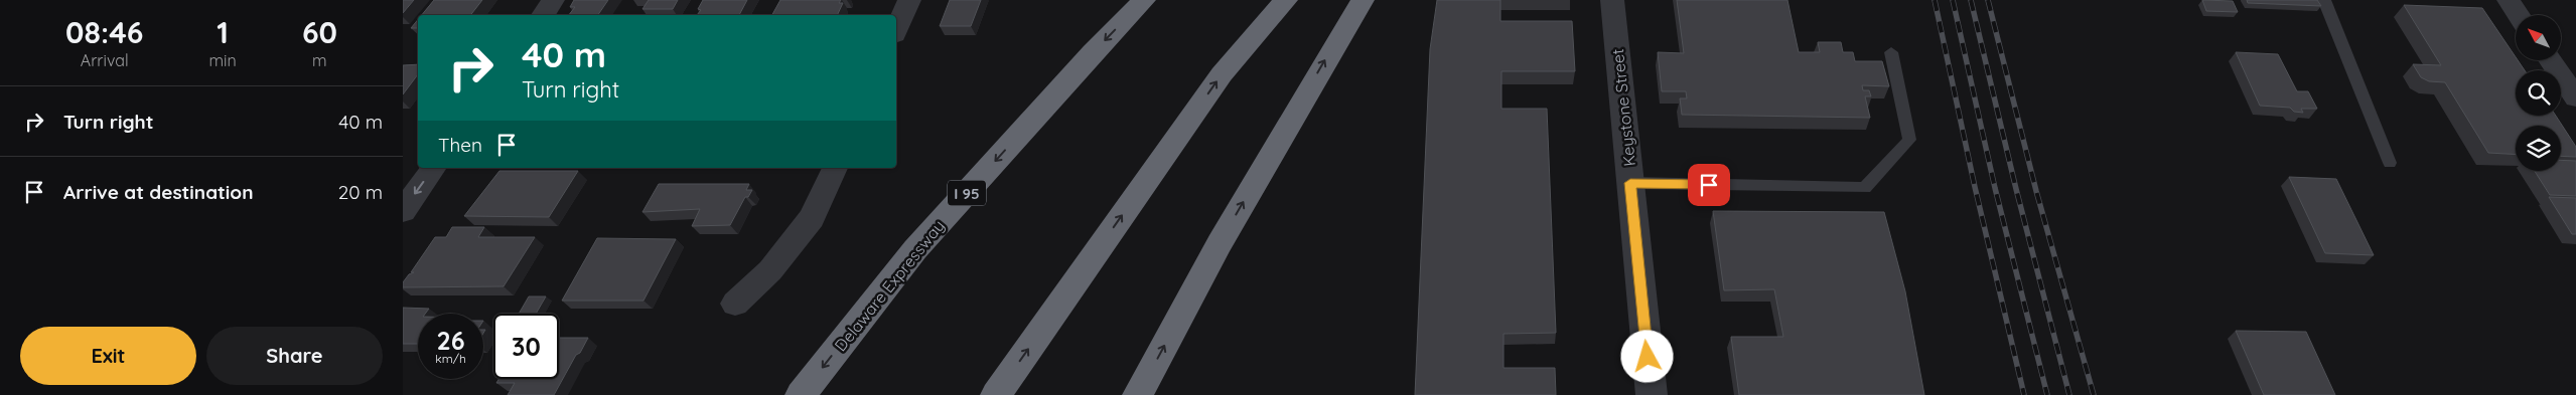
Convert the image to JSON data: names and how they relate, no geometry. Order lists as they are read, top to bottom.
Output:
{
  "streets": {
    "highway": ["I 95", "Delaware Expressway"],
    "street": ["Keystone Street"]
  },
  "north": "top left",
  "page": {
    "eta": [
      "08:46",
      "Arrival",
      "1",
      "min",
      "60",
      "m"
    ],
    "turn": ["40 m", "Turn right"],
    "list": [
      {
        "name": "Turn right",
        "value": "40 m"
      },
      {
        "name": "Arrive at destination",
        "value": "20 m"
      }
    ],
    "then": "Then",
    "speed": "26 km/h",
    "limit": "30",
    "buttons": ["Exit", "Share"]
  }
}
